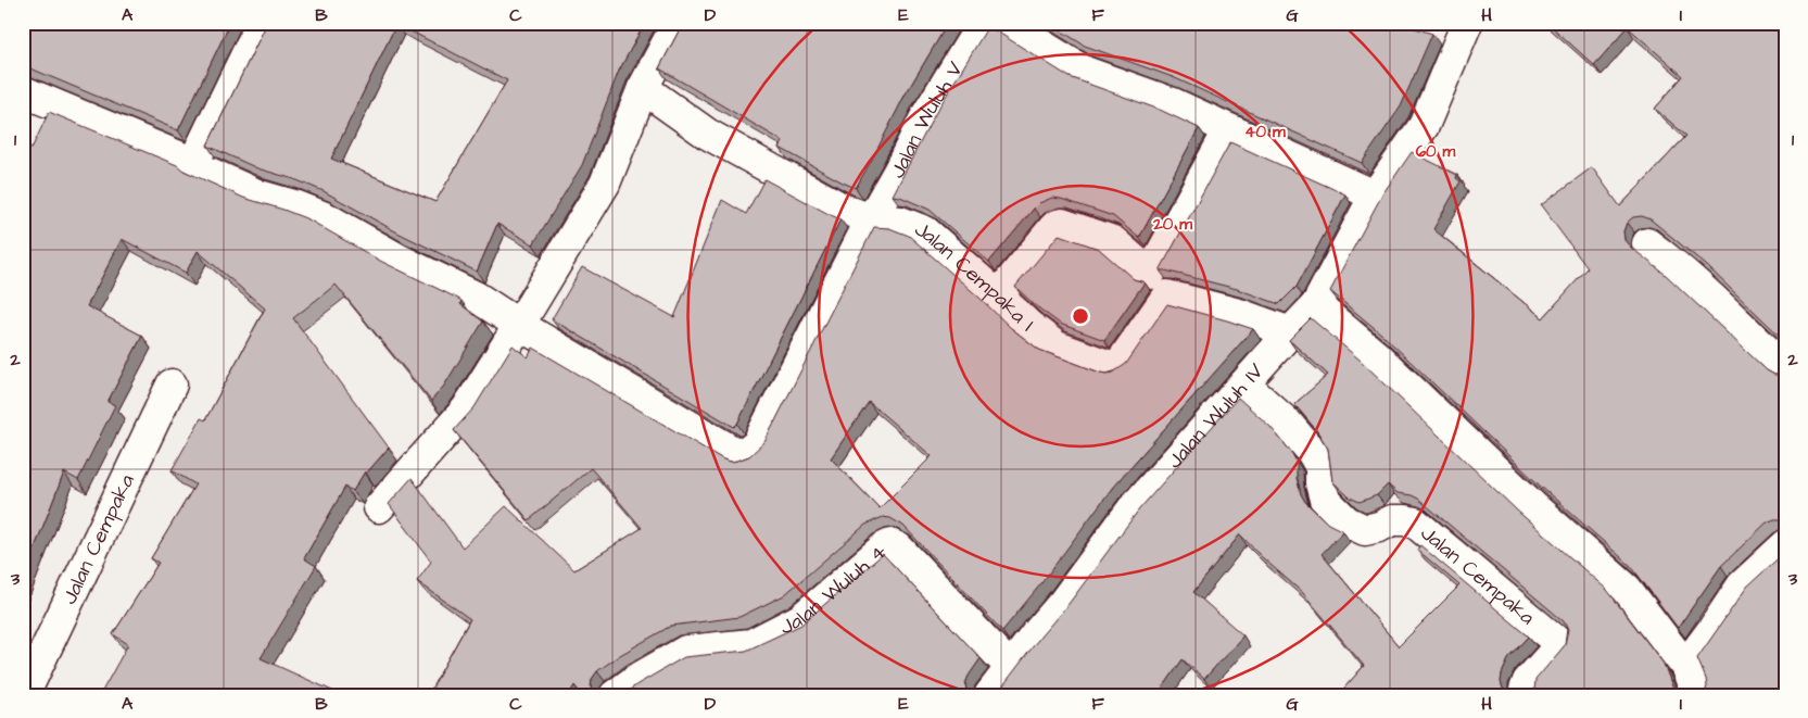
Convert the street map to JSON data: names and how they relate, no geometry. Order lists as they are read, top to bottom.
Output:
{
  "streets": {
    "street": [
      "Jalan Wuluh V",
      "Jalan Cempaka I",
      "Jalan Wuluh IV",
      "Jalan Cempaka",
      "Jalan Wuluh 4"
    ]
  },
  "crossings": [
    ["Jalan Wuluh V", "Jalan Cempaka I"],
    ["Jalan Wuluh IV", "Jalan Cempaka"],
    ["Jalan Wuluh IV", "Jalan Wuluh 4"]
  ],
  "grid": {
    "columns": [
      "A",
      "B",
      "C",
      "D",
      "E",
      "F",
      "G",
      "H",
      "I"
    ],
    "rows": ["1", "2", "3"]
  },
  "rings": ["40 m", "60 m", "20 m"]
}
